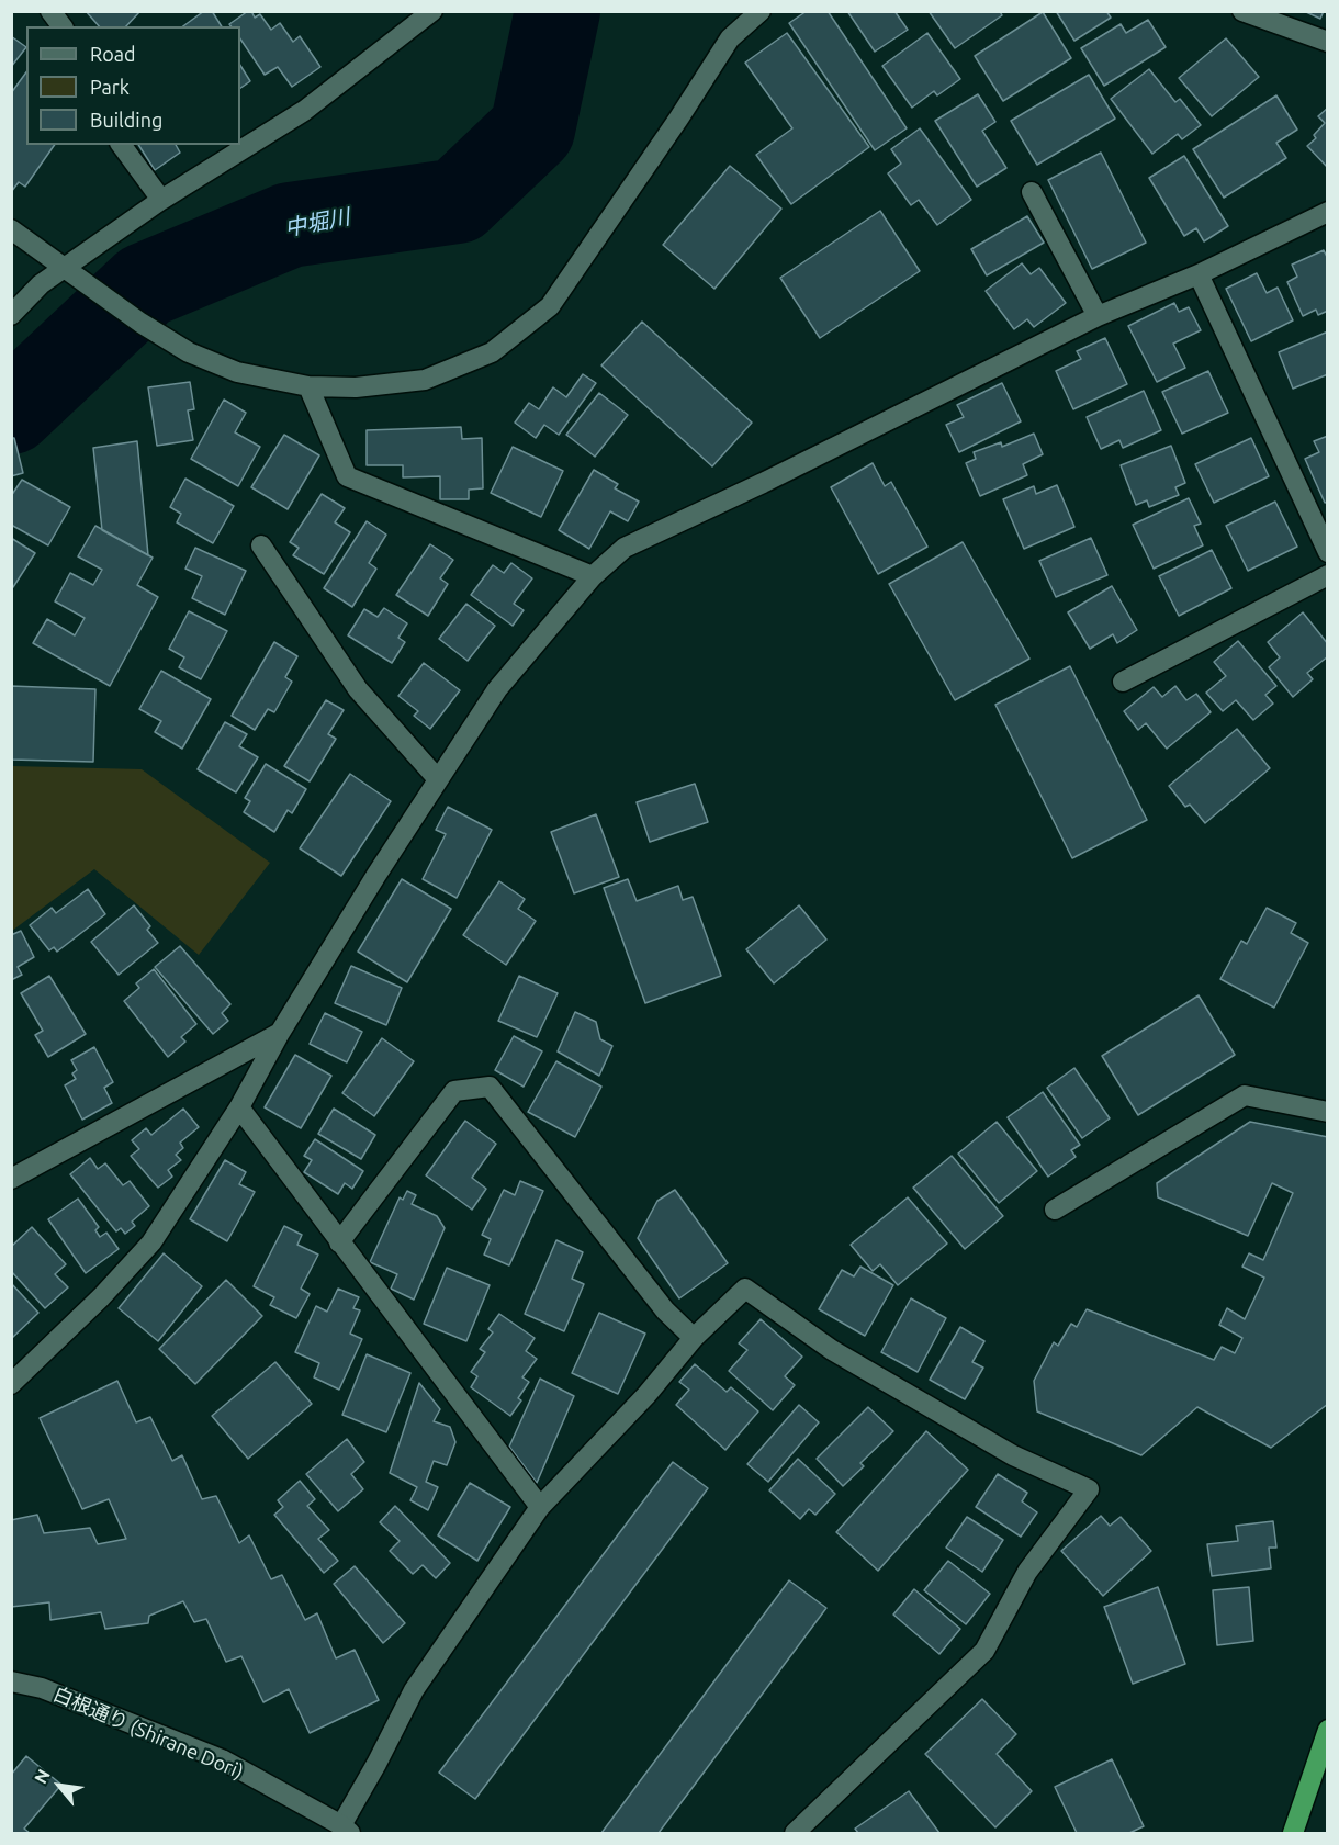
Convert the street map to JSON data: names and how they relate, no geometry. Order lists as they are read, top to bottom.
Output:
{
  "streets": {
    "street": ["白根通り (Shirane Dori)"]
  },
  "water": ["中堀川"],
  "legend": ["Road", "Park", "Building"],
  "north": "top left"
}
